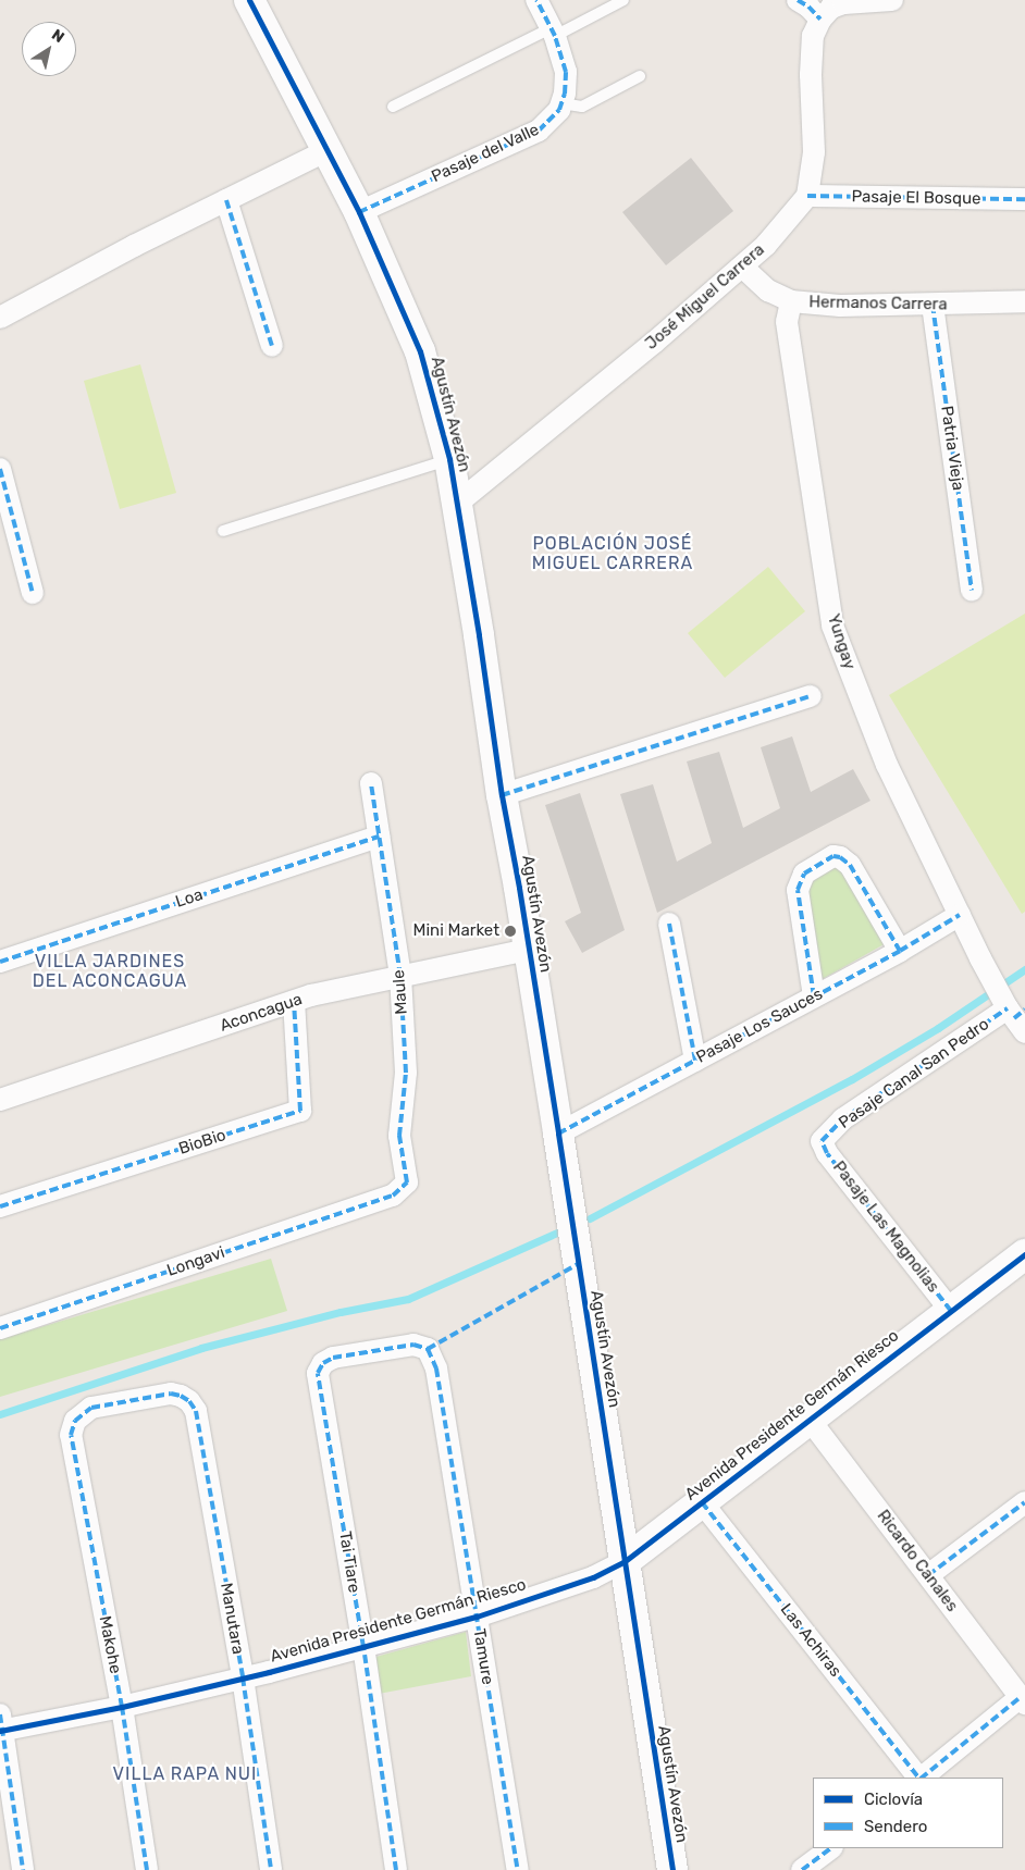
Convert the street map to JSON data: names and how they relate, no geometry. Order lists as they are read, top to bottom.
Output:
{
  "streets": {
    "street": [
      "Pasaje del Valle",
      "Pasaje El Bosque",
      "José Miguel Carrera",
      "Hermanos Carrera",
      "Agustín Avezón",
      "Patria Vieja",
      "Yungay",
      "Loa",
      "Maule",
      "Aconcagua",
      "Pasaje Los Sauces",
      "Pasaje Canal San Pedro",
      "BioBio",
      "Pasaje Las Magnolias",
      "Longavi",
      "Avenida Presidente Germán Riesco",
      "Ricardo Canales",
      "Tai Tiare",
      "Manutara",
      "Las Achiras",
      "Makohe",
      "Tamure"
    ]
  },
  "crossings": [
    ["Pasaje del Valle", "Agustín Avezón"],
    ["Pasaje El Bosque", "José Miguel Carrera"],
    ["José Miguel Carrera", "Hermanos Carrera"],
    ["José Miguel Carrera", "Agustín Avezón"],
    ["Hermanos Carrera", "Patria Vieja"],
    ["Hermanos Carrera", "Yungay"],
    ["Agustín Avezón", "Aconcagua"],
    ["Agustín Avezón", "Pasaje Los Sauces"],
    ["Agustín Avezón", "Avenida Presidente Germán Riesco"],
    ["Yungay", "Pasaje Los Sauces"],
    ["Yungay", "Pasaje Canal San Pedro"],
    ["Loa", "Maule"],
    ["Maule", "Aconcagua"],
    ["Maule", "Longavi"],
    ["Aconcagua", "BioBio"],
    ["Pasaje Canal San Pedro", "Pasaje Las Magnolias"],
    ["Pasaje Las Magnolias", "Avenida Presidente Germán Riesco"],
    ["Avenida Presidente Germán Riesco", "Ricardo Canales"],
    ["Avenida Presidente Germán Riesco", "Tai Tiare"],
    ["Avenida Presidente Germán Riesco", "Manutara"],
    ["Avenida Presidente Germán Riesco", "Las Achiras"],
    ["Avenida Presidente Germán Riesco", "Makohe"],
    ["Avenida Presidente Germán Riesco", "Tamure"],
    ["Tai Tiare", "Tamure"],
    ["Manutara", "Makohe"]
  ],
  "districts": ["POBLACIÓN JOSÉ MIGUEL CARRERA", "VILLA JARDINES DEL ACONCAGUA", "VILLA RAPA NUI"],
  "places": ["Mini Market"],
  "legend": ["Ciclovía", "Sendero"],
  "north": "top right"
}
